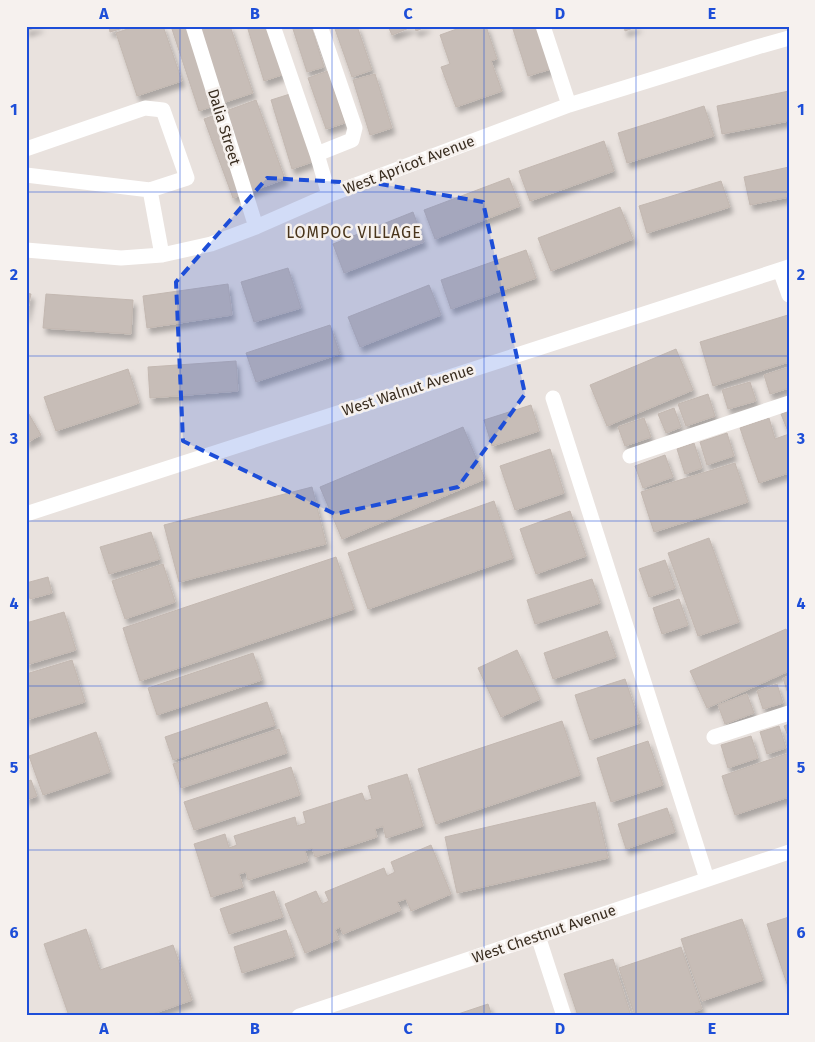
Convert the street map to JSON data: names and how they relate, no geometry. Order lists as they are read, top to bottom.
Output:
{
  "streets": {
    "street": [
      "Dalia Street",
      "West Apricot Avenue",
      "West Walnut Avenue",
      "West Chestnut Avenue"
    ]
  },
  "crossings": [
    ["Dalia Street", "West Apricot Avenue"]
  ],
  "districts": ["LOMPOC VILLAGE"],
  "grid": {
    "columns": [
      "A",
      "B",
      "C",
      "D",
      "E"
    ],
    "rows": [
      "1",
      "2",
      "3",
      "4",
      "5",
      "6"
    ]
  }
}
